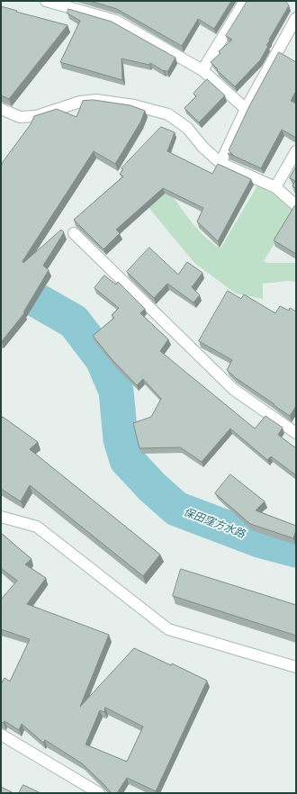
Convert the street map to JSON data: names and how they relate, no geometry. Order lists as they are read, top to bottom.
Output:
{
  "water": ["保田窪方水路"]
}
